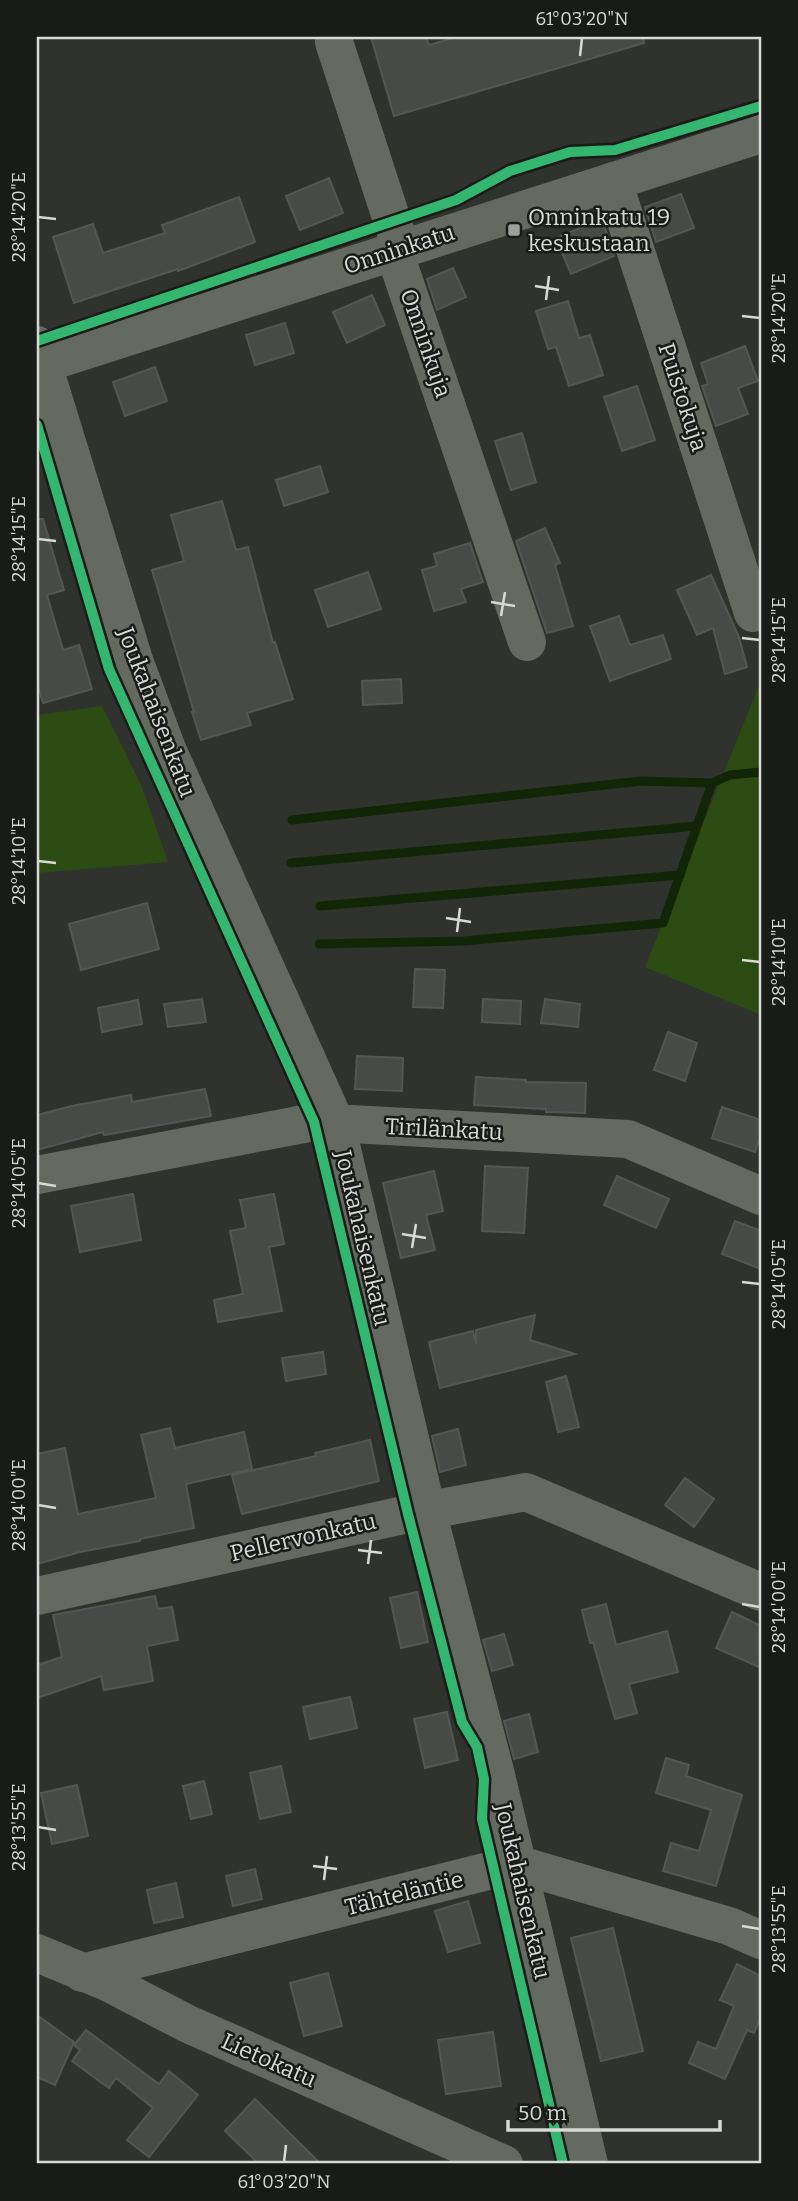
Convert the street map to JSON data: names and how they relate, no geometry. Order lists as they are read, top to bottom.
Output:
{
  "streets": {
    "street": [
      "Onninkatu",
      "Onninkuja",
      "Puistokuja",
      "Joukahaisenkatu",
      "Tirilänkatu",
      "Pellervonkatu",
      "Tähteläntie",
      "Lietokatu"
    ]
  },
  "crossings": [
    ["Onninkatu", "Onninkuja"],
    ["Onninkatu", "Puistokuja"],
    ["Onninkatu", "Joukahaisenkatu"],
    ["Joukahaisenkatu", "Tirilänkatu"],
    ["Joukahaisenkatu", "Pellervonkatu"],
    ["Joukahaisenkatu", "Tähteläntie"],
    ["Tähteläntie", "Lietokatu"]
  ],
  "places": {
    "transit": ["Onninkatu 19 keskustaan"]
  },
  "scale_bar": "50 m",
  "coordinates": [
    "61°03'20\"N",
    "28°14'20\"E",
    "28°14'15\"E",
    "28°14'10\"E",
    "28°14'05\"E",
    "28°14'00\"E",
    "28°13'55\"E"
  ]
}
